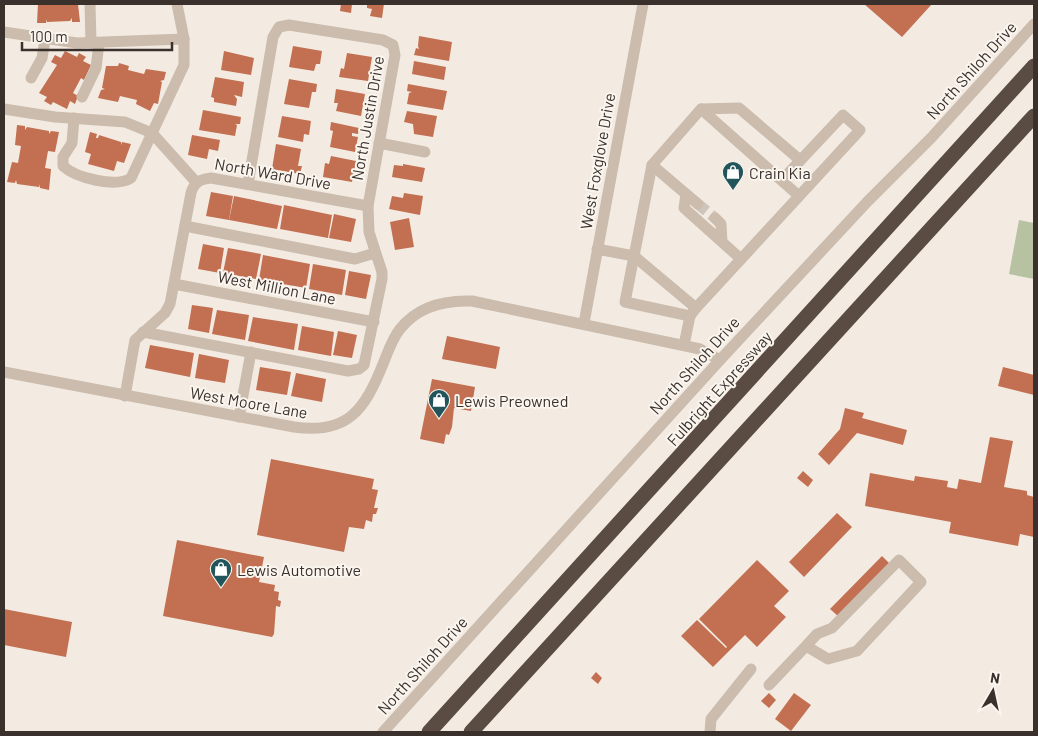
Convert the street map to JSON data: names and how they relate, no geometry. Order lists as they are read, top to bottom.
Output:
{
  "streets": {
    "highway": ["Fulbright Expressway"],
    "street": [
      "North Shiloh Drive",
      "North Justin Drive",
      "West Foxglove Drive",
      "North Ward Drive",
      "West Million Lane",
      "West Moore Lane"
    ]
  },
  "crossings": [
    ["North Shiloh Drive", "West Moore Lane"],
    ["North Justin Drive", "North Ward Drive"],
    ["North Justin Drive", "West Million Lane"],
    ["West Foxglove Drive", "West Moore Lane"],
    ["North Ward Drive", "West Million Lane"],
    ["North Ward Drive", "West Moore Lane"]
  ],
  "places": {
    "shop": ["Crain Kia", "Lewis Preowned", "Lewis Automotive"]
  },
  "scale_bar": "100 m",
  "north": "top"
}
